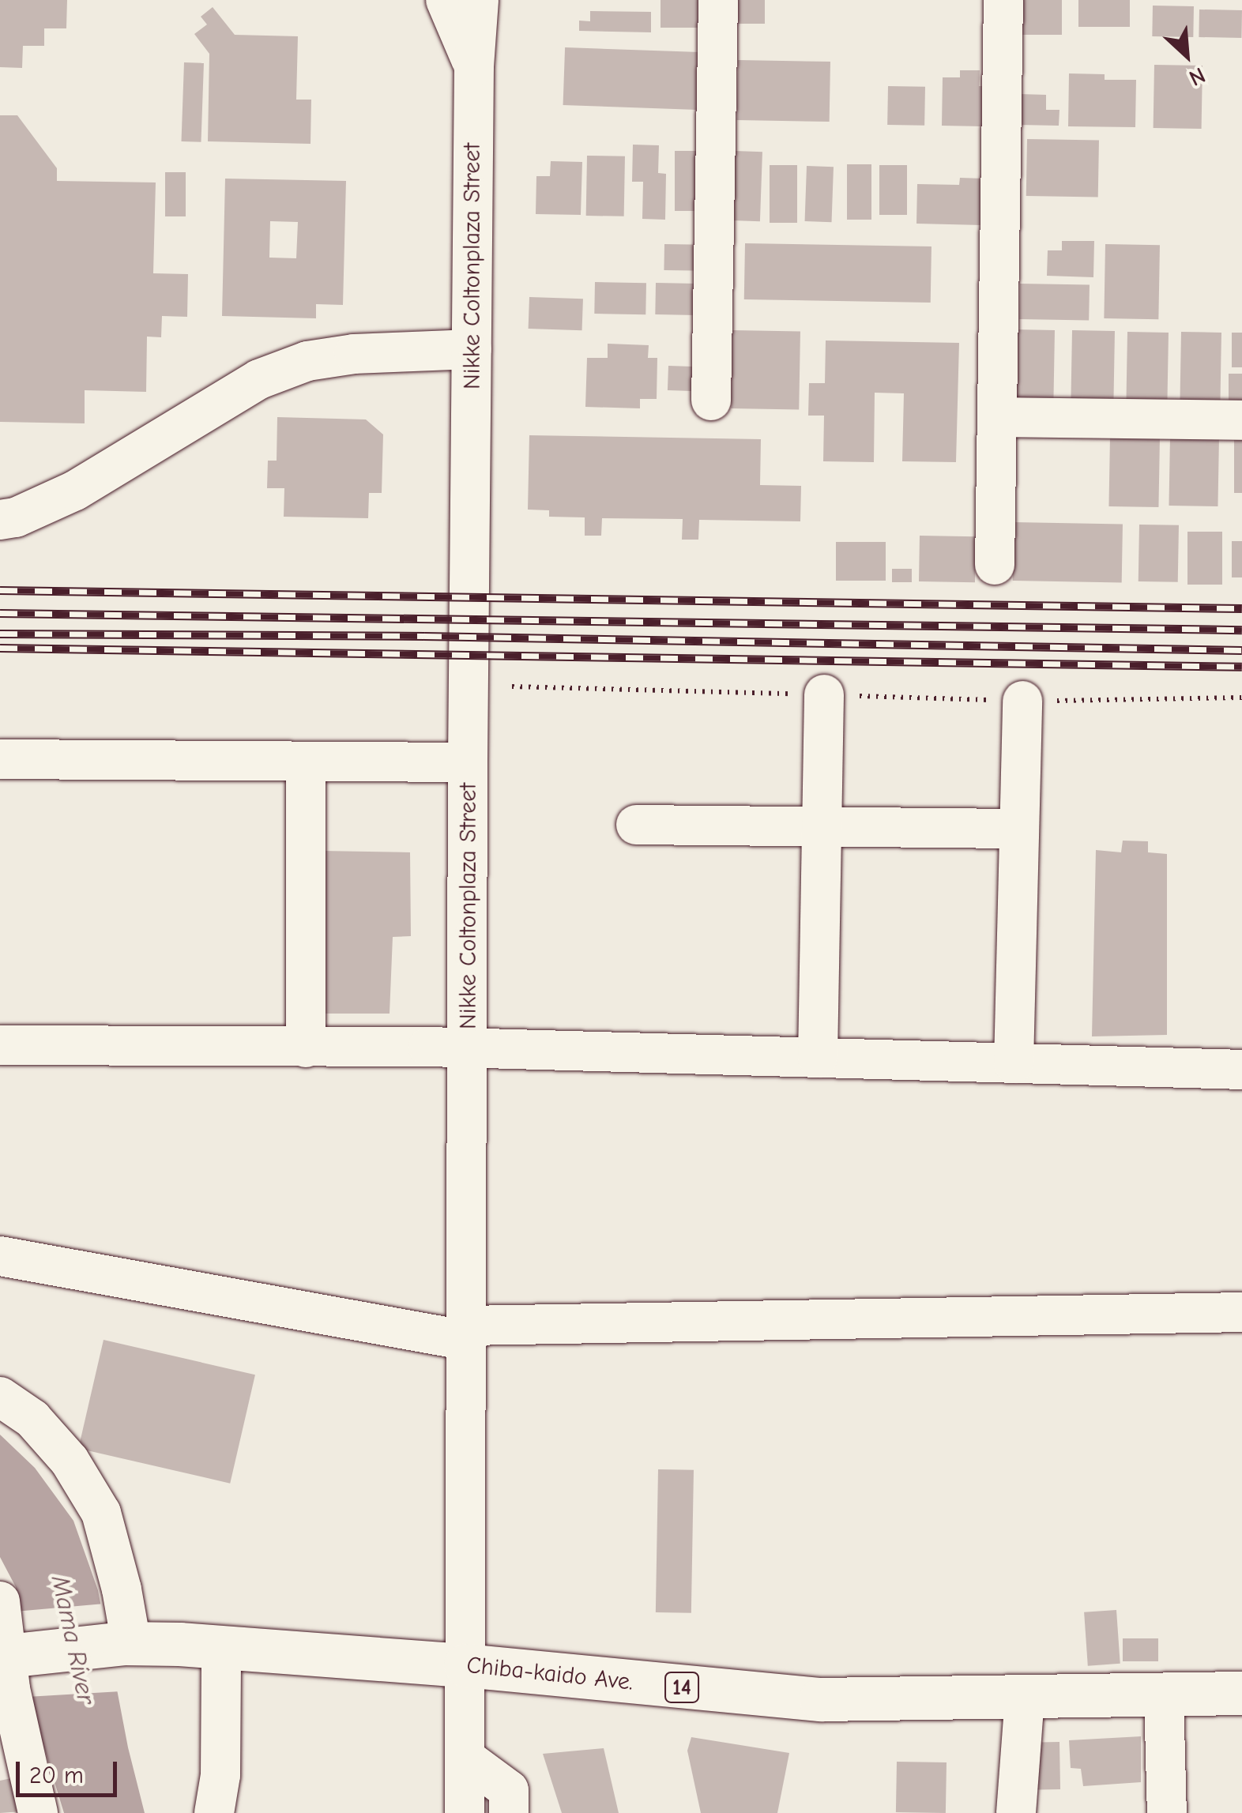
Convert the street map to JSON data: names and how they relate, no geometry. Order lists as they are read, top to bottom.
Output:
{
  "streets": {
    "highway": ["Chiba-kaido Ave.", "14"],
    "street": ["Nikke Coltonplaza Street"]
  },
  "crossings": [
    ["Nikke Coltonplaza Street", "Chiba-kaido Ave."]
  ],
  "water": ["Mama River"],
  "scale_bar": "20 m",
  "north": "bottom right"
}
